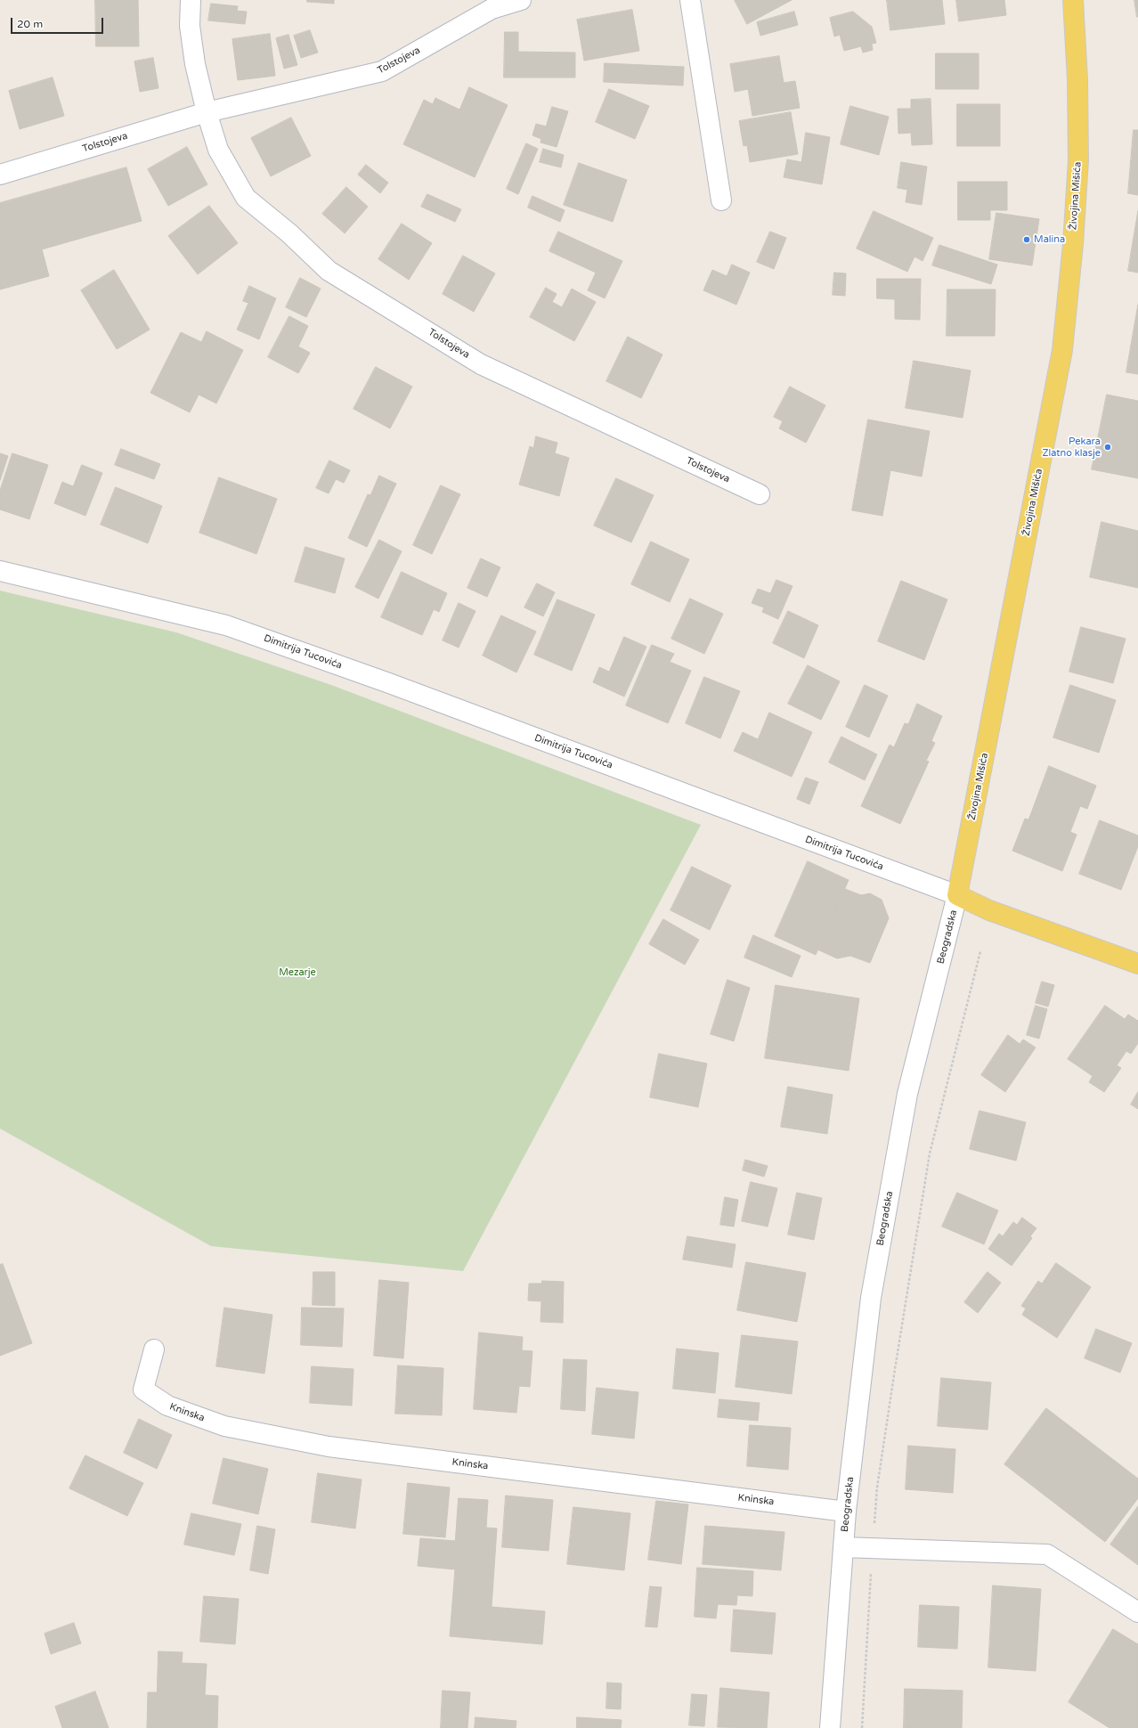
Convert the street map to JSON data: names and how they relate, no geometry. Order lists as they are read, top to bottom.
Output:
{
  "streets": {
    "main road": ["Živojina Mišića", "Dimitrija Tucovića"],
    "street": ["Tolstojeva", "Beogradska", "Kninska"]
  },
  "crossings": [
    ["Živojina Mišića", "Dimitrija Tucovića"],
    ["Živojina Mišića", "Beogradska"],
    ["Dimitrija Tucovića", "Beogradska"],
    ["Beogradska", "Kninska"]
  ],
  "parks": ["Mezarje"],
  "places": ["Malina", "Pekara Zlatno klasje"],
  "scale_bar": "20 m"
}
